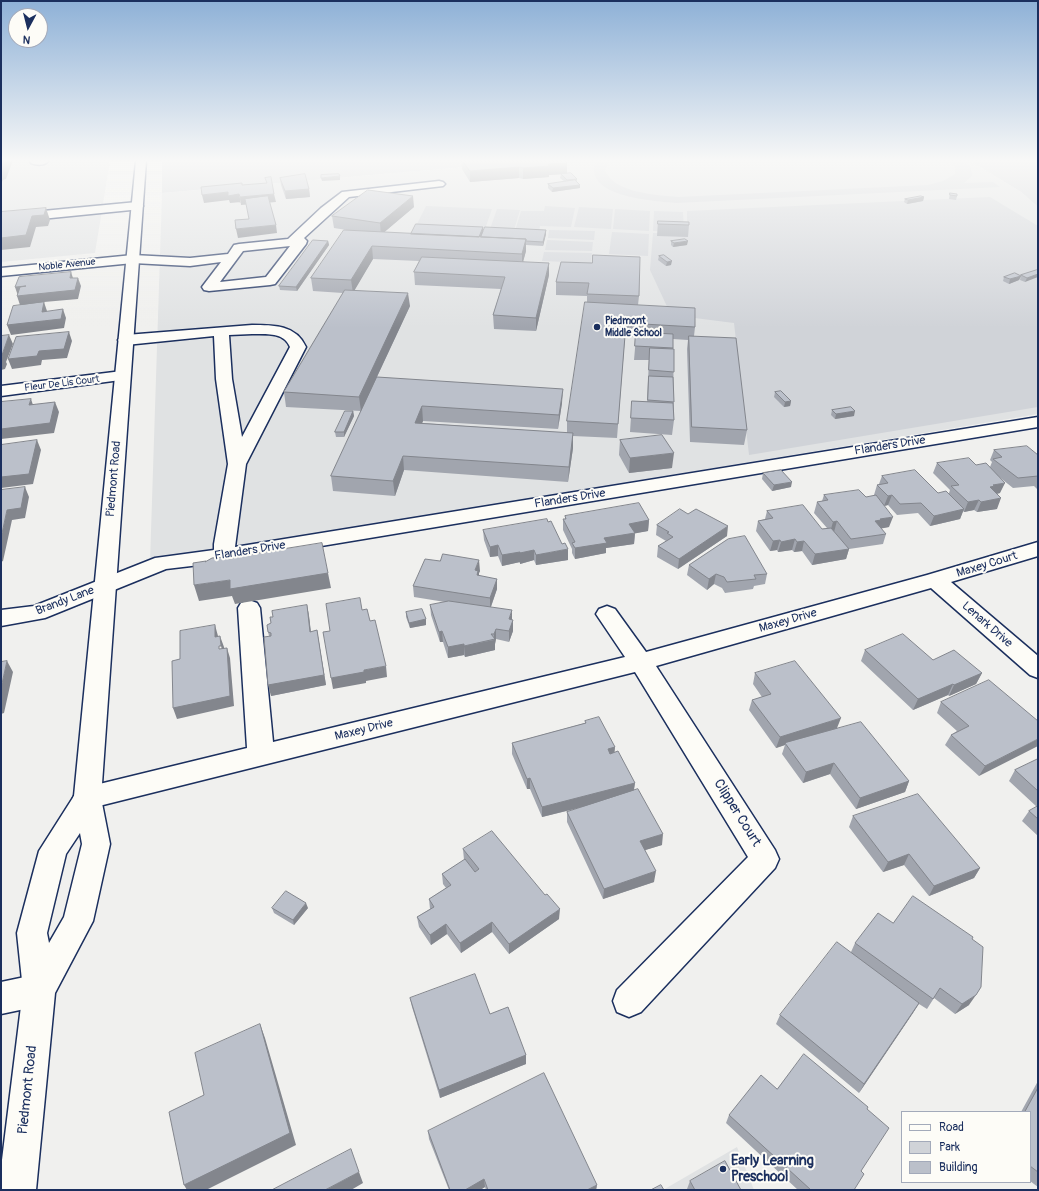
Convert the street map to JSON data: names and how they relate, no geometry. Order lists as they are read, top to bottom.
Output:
{
  "streets": {
    "street": [
      "Noble Avenue",
      "Fleur De Lis Court",
      "Flanders Drive",
      "Piedmont Road",
      "Maxey Court",
      "Brandy Lane",
      "Maxey Drive",
      "Lenark Drive",
      "Clipper Court"
    ]
  },
  "crossings": [
    ["Noble Avenue", "Piedmont Road"],
    ["Fleur De Lis Court", "Piedmont Road"],
    ["Flanders Drive", "Piedmont Road"],
    ["Flanders Drive", "Brandy Lane"],
    ["Piedmont Road", "Brandy Lane"],
    ["Piedmont Road", "Maxey Drive"],
    ["Maxey Court", "Maxey Drive"],
    ["Maxey Court", "Lenark Drive"],
    ["Maxey Drive", "Lenark Drive"],
    ["Maxey Drive", "Clipper Court"]
  ],
  "places": ["Piedmont Middle School", "Early Learning Preschool"],
  "legend": ["Road", "Park", "Building"],
  "north": "bottom"
}
